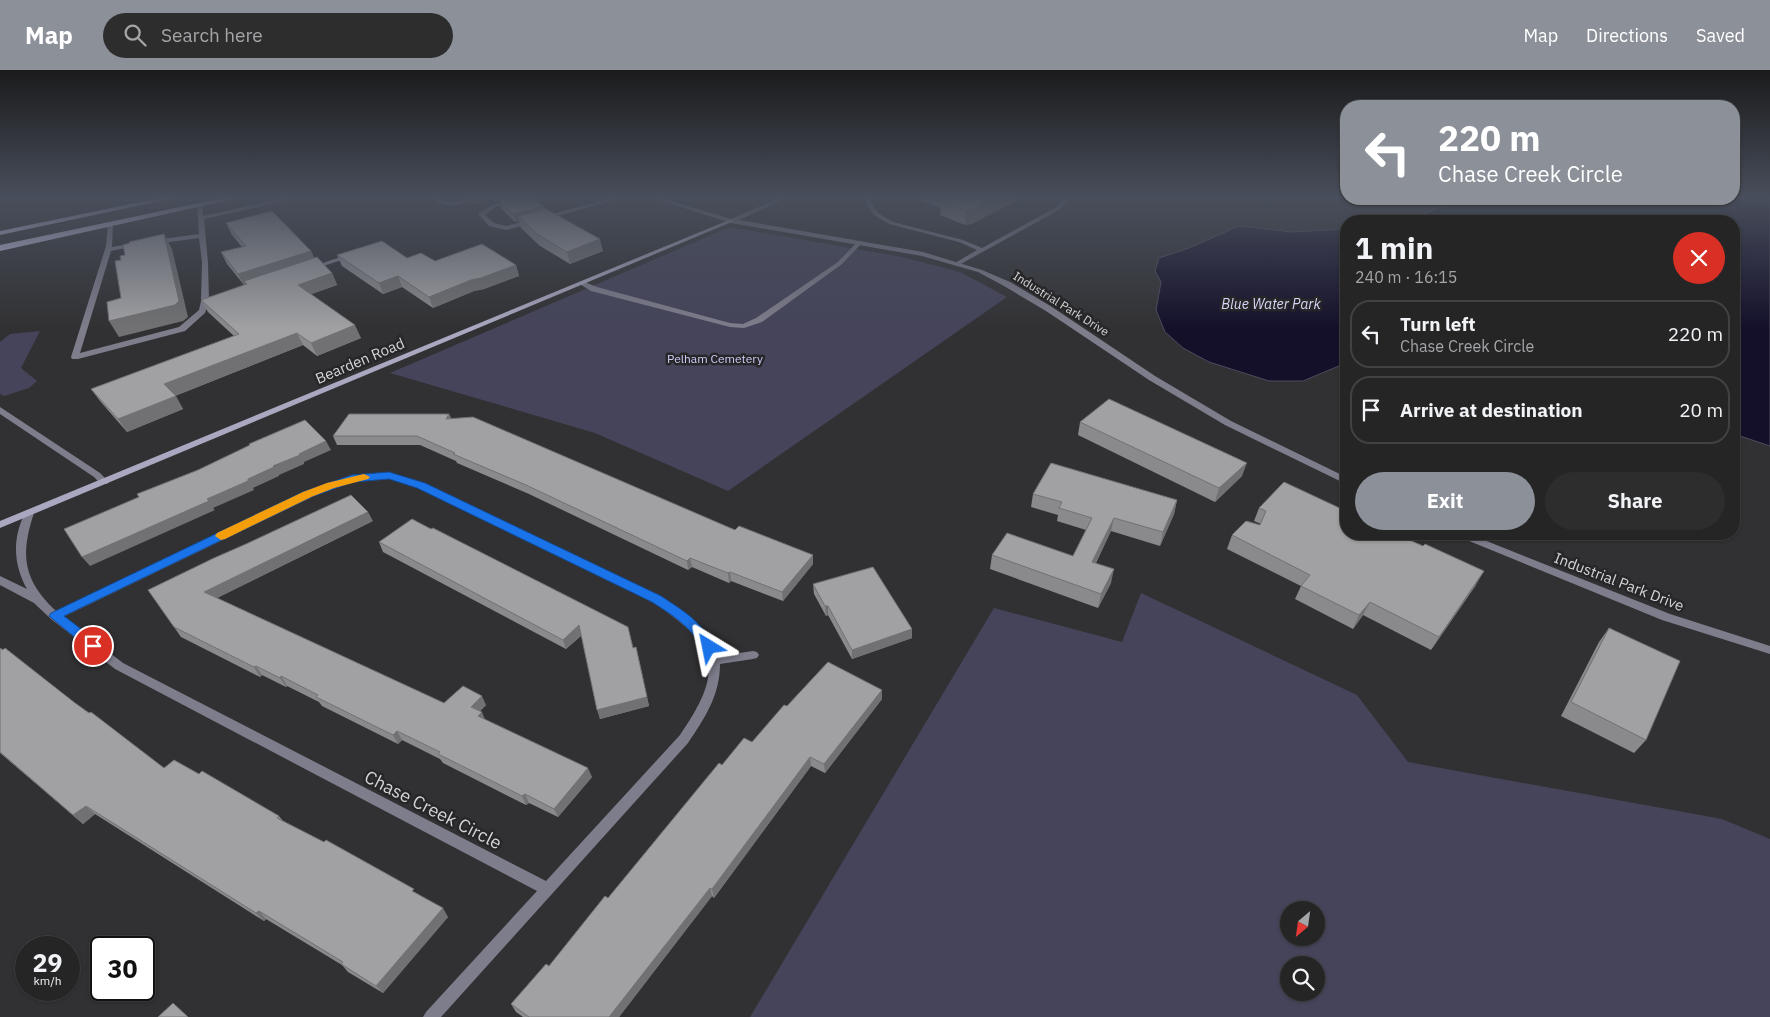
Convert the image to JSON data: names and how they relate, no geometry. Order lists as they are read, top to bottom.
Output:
{
  "streets": {
    "street": ["Industrial Park Drive", "Bearden Road", "Chase Creek Circle"]
  },
  "crossings": [
    ["Bearden Road", "Chase Creek Circle"]
  ],
  "water": ["Blue Water Park"],
  "parks": ["Pelham Cemetery"],
  "north": "bottom left",
  "page": {
    "header": "Map",
    "search": "Search here",
    "nav": ["Map", "Directions", "Saved"],
    "turn": ["220 m", "Chase Creek Circle"],
    "heading": ["1 min", "240 m · 16:15"],
    "list": [
      {
        "name": "Turn left",
        "note": "Chase Creek Circle",
        "value": "220 m"
      },
      {
        "name": "Arrive at destination",
        "value": "20 m"
      }
    ],
    "buttons": ["Exit", "Share"],
    "speed": "29 km/h",
    "limit": "30"
  }
}
